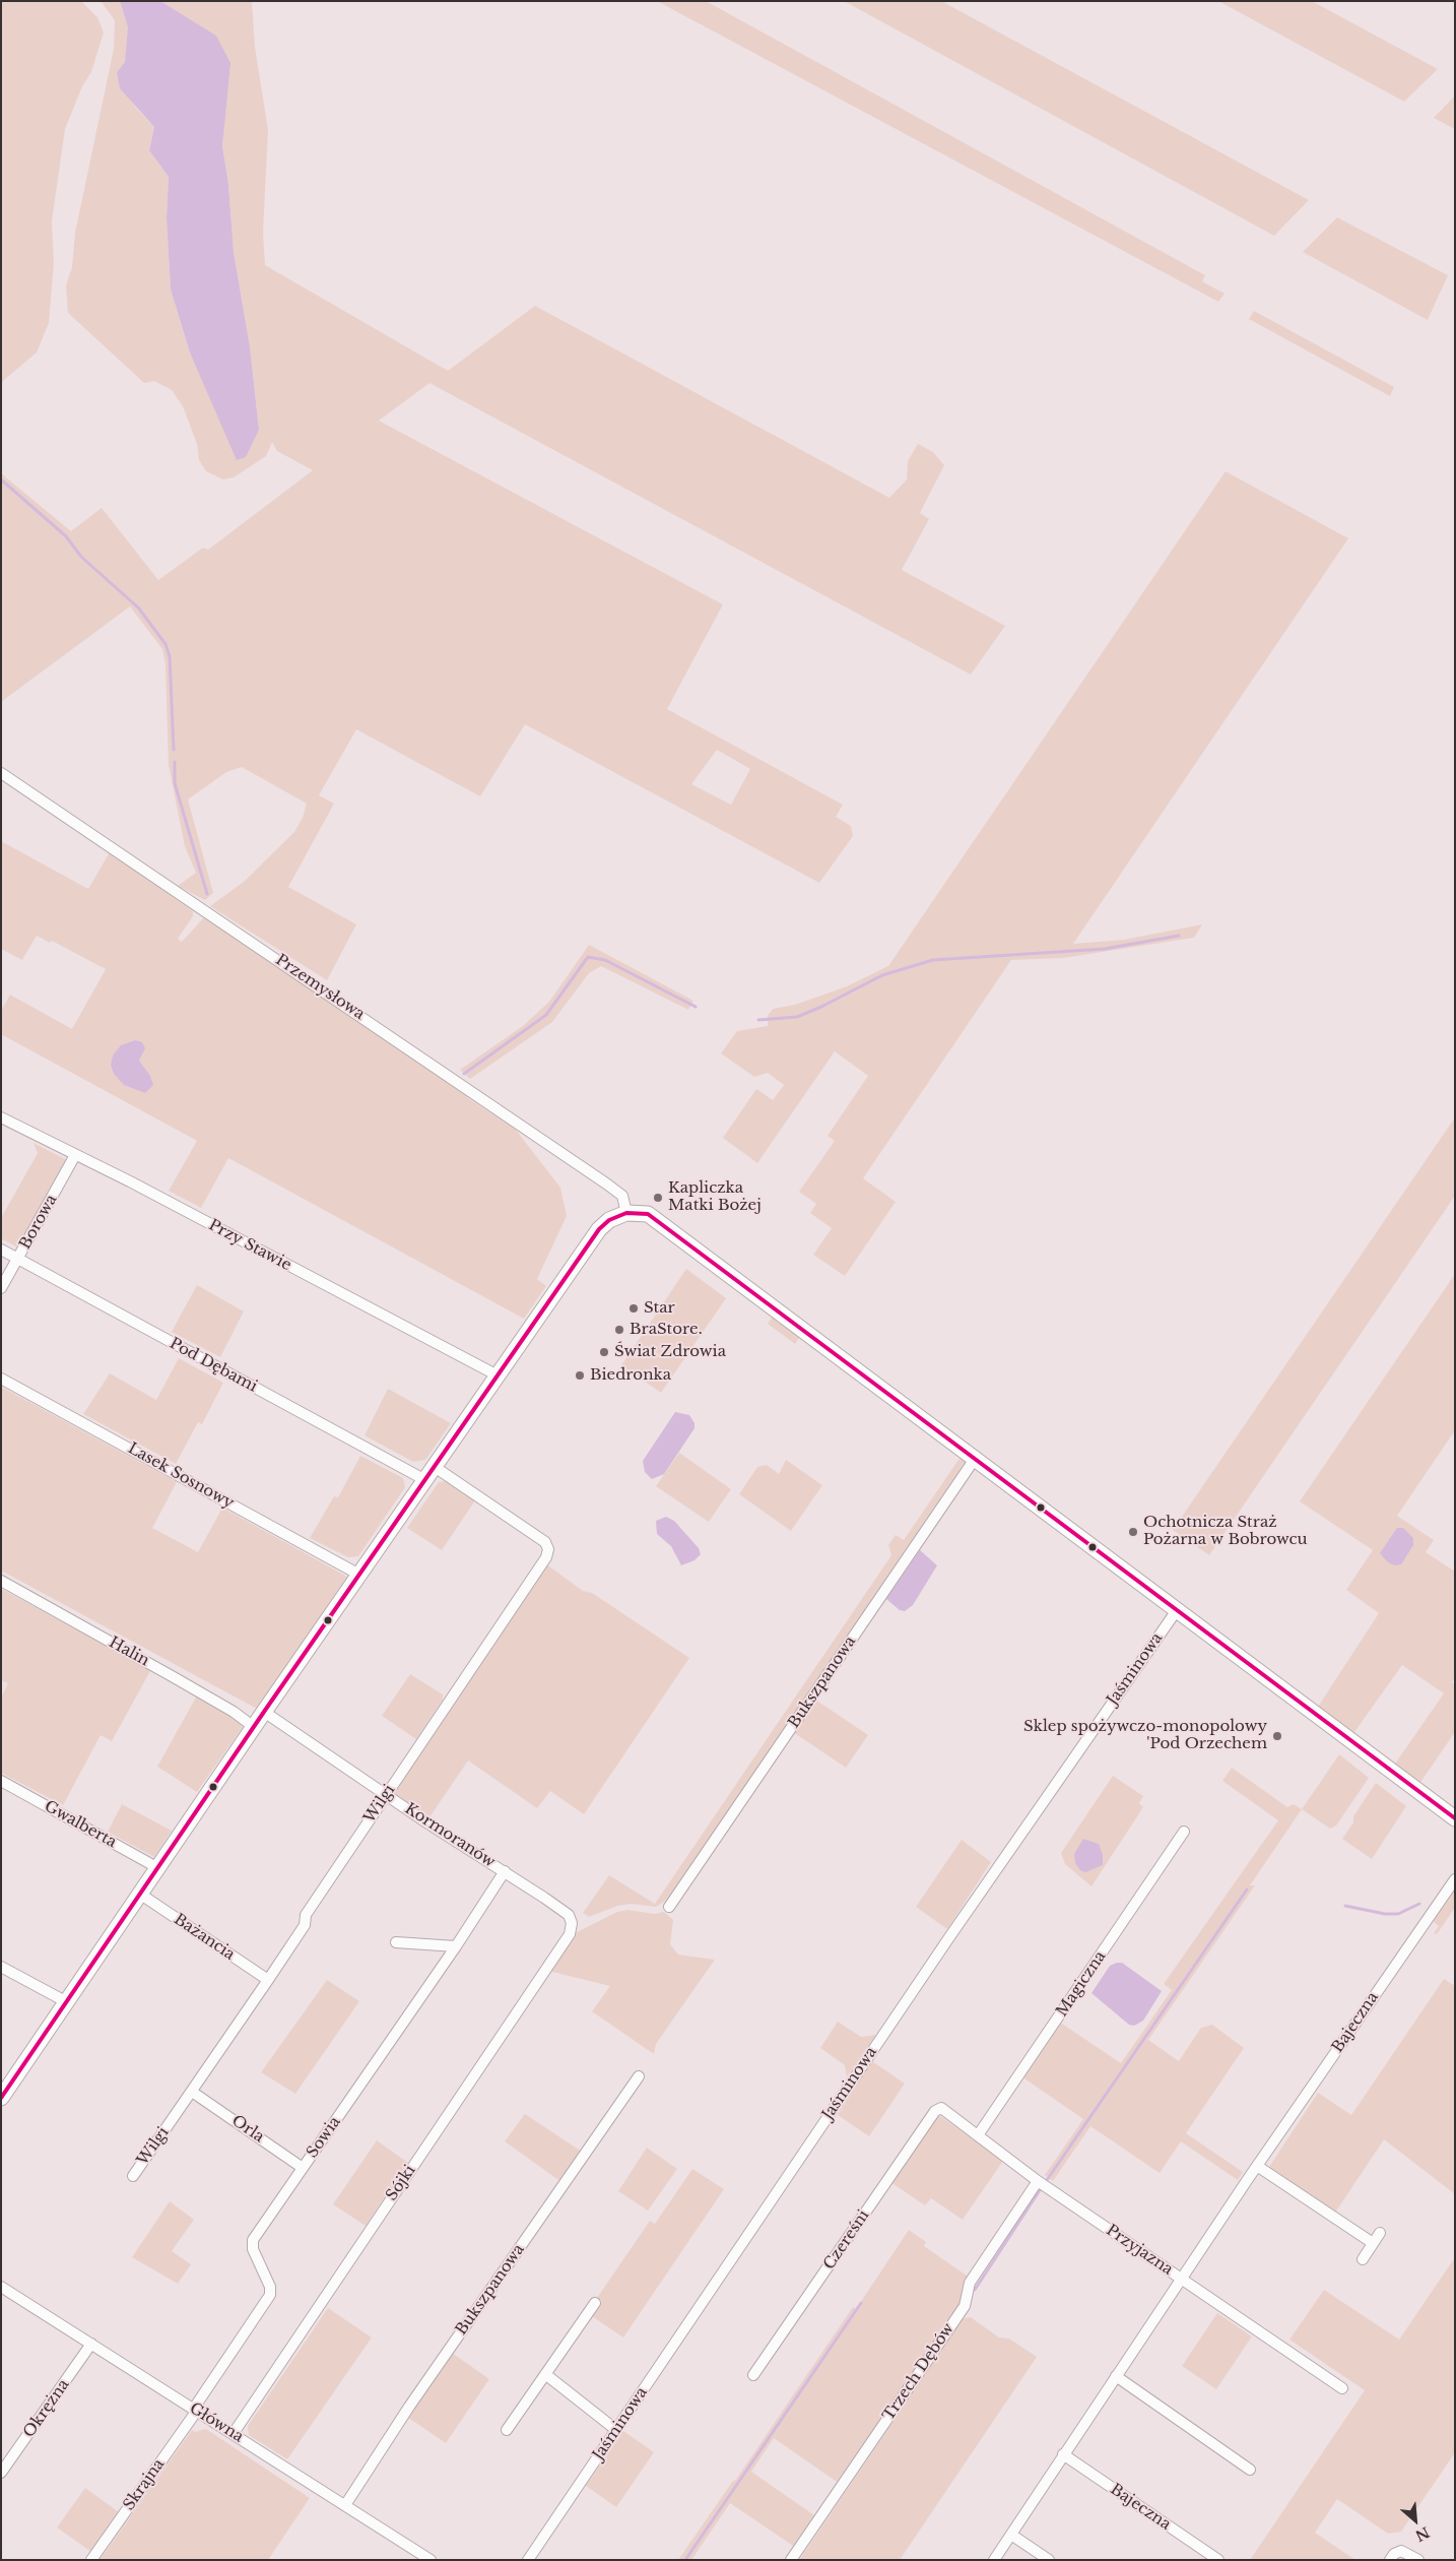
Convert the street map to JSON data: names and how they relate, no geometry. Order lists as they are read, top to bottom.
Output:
{
  "streets": {
    "street": [
      "Przemysłowa",
      "Borowa",
      "Przy Stawie",
      "Pod Dębami",
      "Lasek Sosnowy",
      "Halin",
      "Jaśminowa",
      "Bukszpanowa",
      "Wilgi",
      "Gwalberta",
      "Kormoranów",
      "Bażancia",
      "Magiczna",
      "Bajeczna",
      "Orla",
      "Sowia",
      "Sójki",
      "Czereśni",
      "Przyjazna",
      "Trzech Dębów",
      "Okrężna",
      "Główna",
      "Skrajna"
    ]
  },
  "crossings": [
    ["Borowa", "Przy Stawie"],
    ["Borowa", "Pod Dębami"],
    ["Bukszpanowa", "Główna"],
    ["Wilgi", "Kormoranów"],
    ["Wilgi", "Bażancia"],
    ["Wilgi", "Orla"],
    ["Kormoranów", "Sowia"],
    ["Kormoranów", "Sójki"],
    ["Magiczna", "Przyjazna"],
    ["Bajeczna", "Przyjazna"],
    ["Orla", "Sowia"],
    ["Sowia", "Główna"],
    ["Sowia", "Skrajna"],
    ["Sójki", "Główna"],
    ["Czereśni", "Przyjazna"],
    ["Przyjazna", "Trzech Dębów"],
    ["Okrężna", "Główna"],
    ["Główna", "Skrajna"]
  ],
  "places": [
    "Kapliczka Matki Bożej",
    "Star",
    "BraStore.",
    "Świat Zdrowia",
    "Biedronka",
    "Ochotnicza Straż Pożarna w Bobrowcu",
    "Sklep spożywczo-monopolowy 'Pod Orzechem"
  ],
  "north": "bottom right"
}
